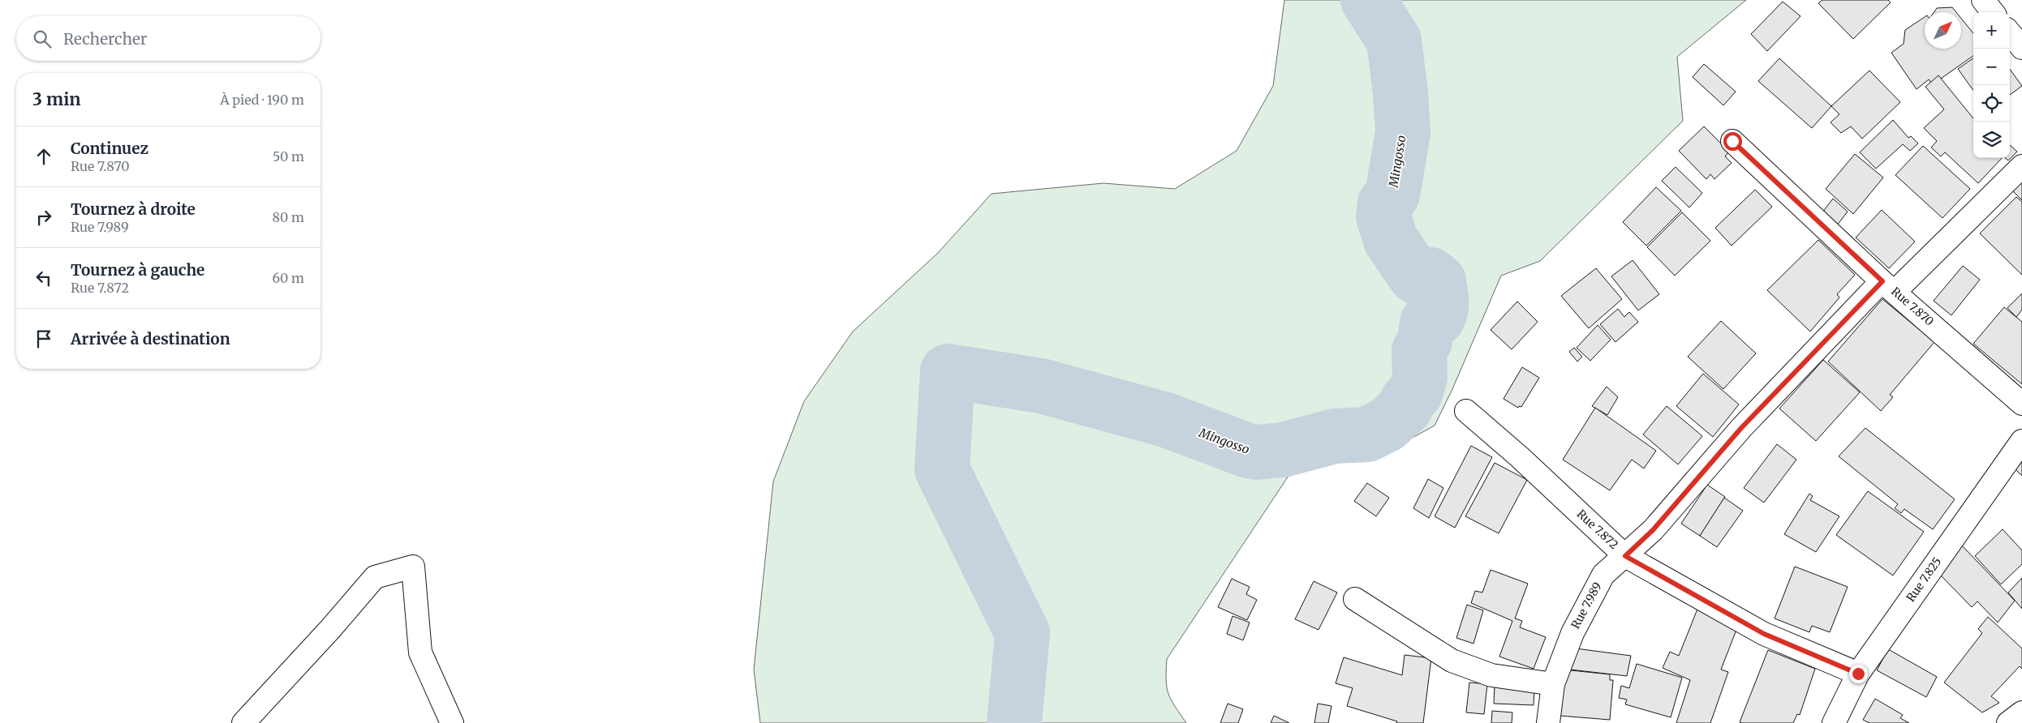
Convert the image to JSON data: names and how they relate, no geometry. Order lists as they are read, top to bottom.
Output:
{
  "streets": {
    "street": [
      "Rue 7.870",
      "Rue 7.872",
      "Rue 7.825",
      "Rue 7.989"
    ]
  },
  "crossings": [
    ["Rue 7.870", "Rue 7.989"],
    ["Rue 7.872", "Rue 7.825"],
    ["Rue 7.872", "Rue 7.989"]
  ],
  "water": ["Mingosso"],
  "north": "top right",
  "page": {
    "map_buttons": ["+", "−"],
    "search": "Rechercher",
    "heading": ["3 min", "À pied · 190 m"],
    "list": [
      ["Continuez", "Rue 7.870", "50 m"],
      ["Tournez à droite", "Rue 7.989", "80 m"],
      ["Tournez à gauche", "Rue 7.872", "60 m"],
      "Arrivée à destination"
    ]
  }
}
